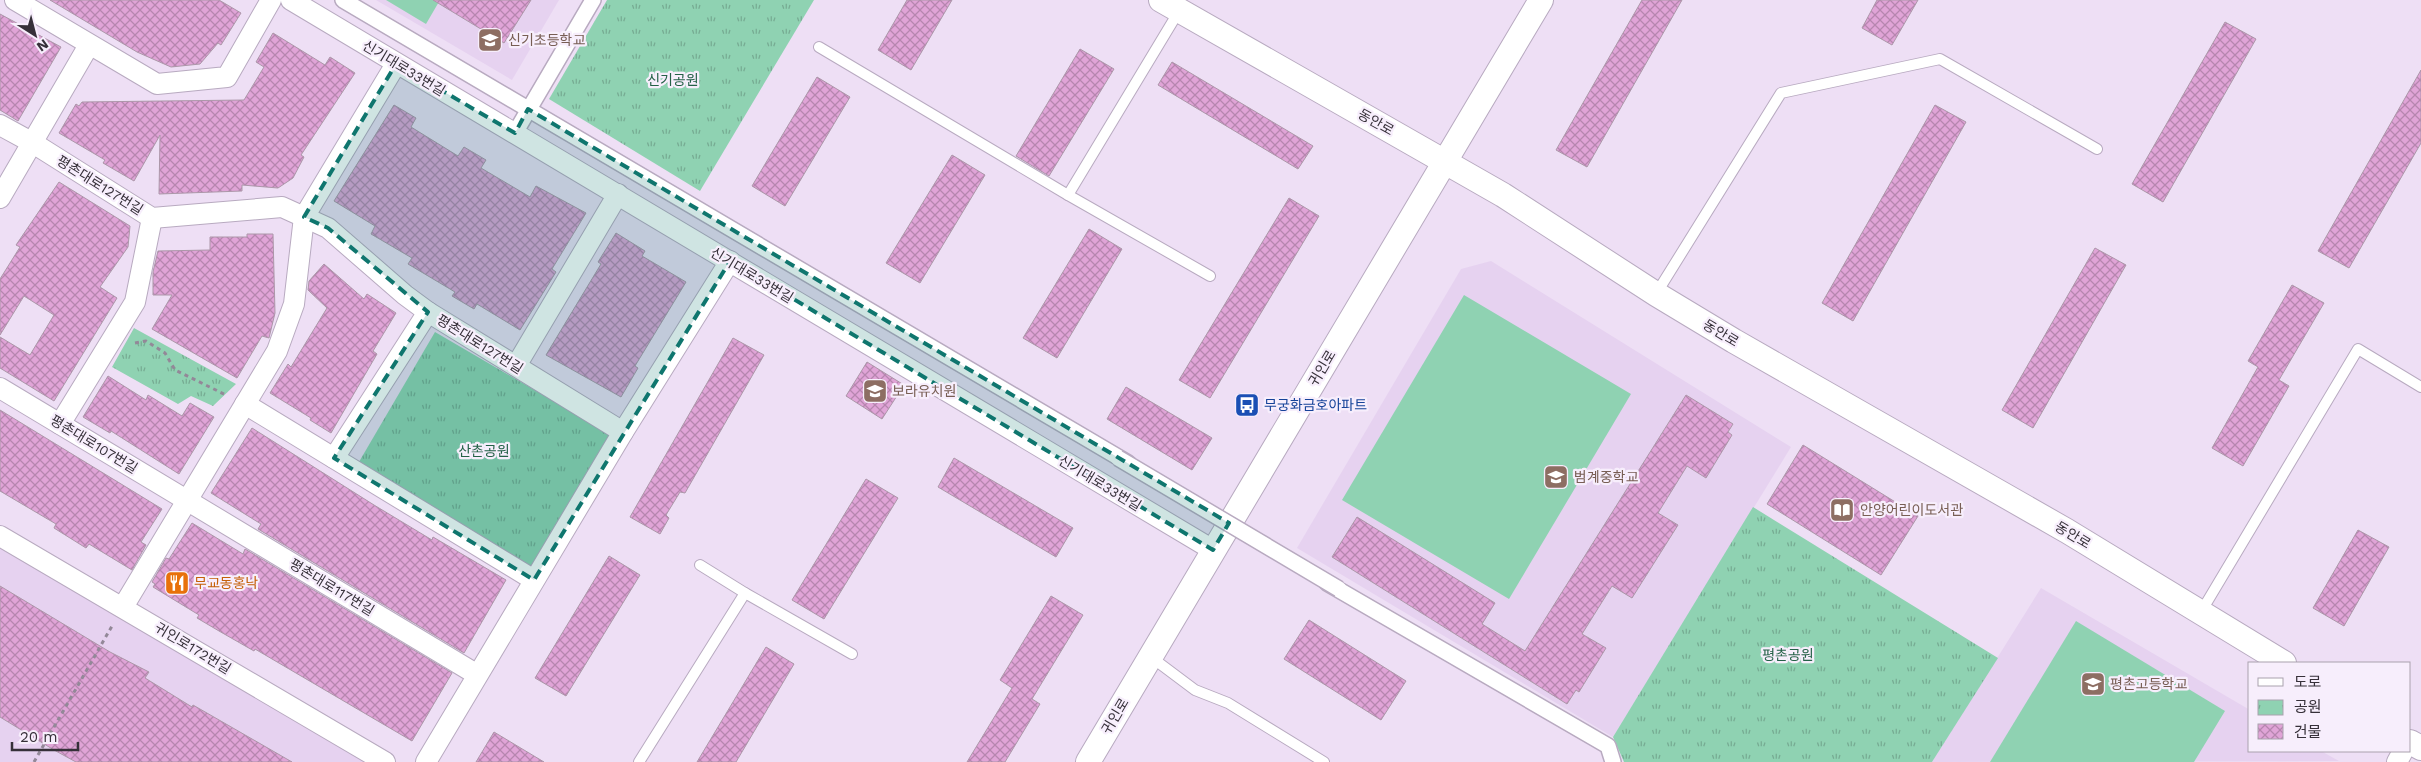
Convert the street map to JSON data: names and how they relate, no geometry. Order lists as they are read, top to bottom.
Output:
{
  "streets": {
    "street": [
      "신기대로33번길",
      "동안로",
      "평촌대로127번길",
      "귀인로",
      "평촌대로107번길",
      "평촌대로117번길",
      "귀인로172번길"
    ]
  },
  "crossings": [
    ["신기대로33번길", "귀인로"],
    ["동안로", "귀인로"],
    ["평촌대로107번길", "평촌대로117번길"]
  ],
  "parks": ["신기공원", "산촌공원", "평촌공원"],
  "places": {
    "school or university": [
      "신기초등학교",
      "보라유치원",
      "범계중학교",
      "평촌고등학교"
    ],
    "bus stop": ["무궁화금호아파트"],
    "library": ["안양어린이도서관"],
    "restaurant": ["무교동홍낙"]
  },
  "legend": ["도로", "공원", "건물"],
  "scale_bar": "20 m",
  "north": "bottom right"
}
